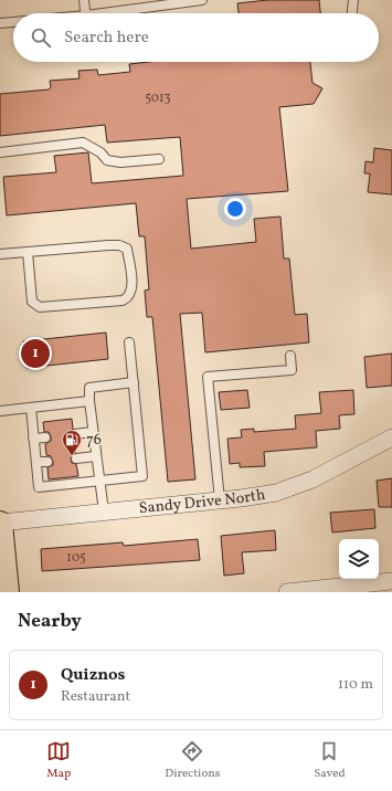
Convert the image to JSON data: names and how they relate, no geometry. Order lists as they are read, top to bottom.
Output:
{
  "streets": {
    "street": ["Sandy Drive North"]
  },
  "places": {
    "fuel station": ["76"]
  },
  "house_numbers": ["5013", "105"],
  "page": {
    "search": "Search here",
    "pins": "1",
    "heading": "Nearby",
    "list": [
      {
        "mark": "1",
        "name": "Quiznos",
        "note": "Restaurant",
        "value": "110 m"
      }
    ],
    "nav": ["Map", "Directions", "Saved"]
  }
}
